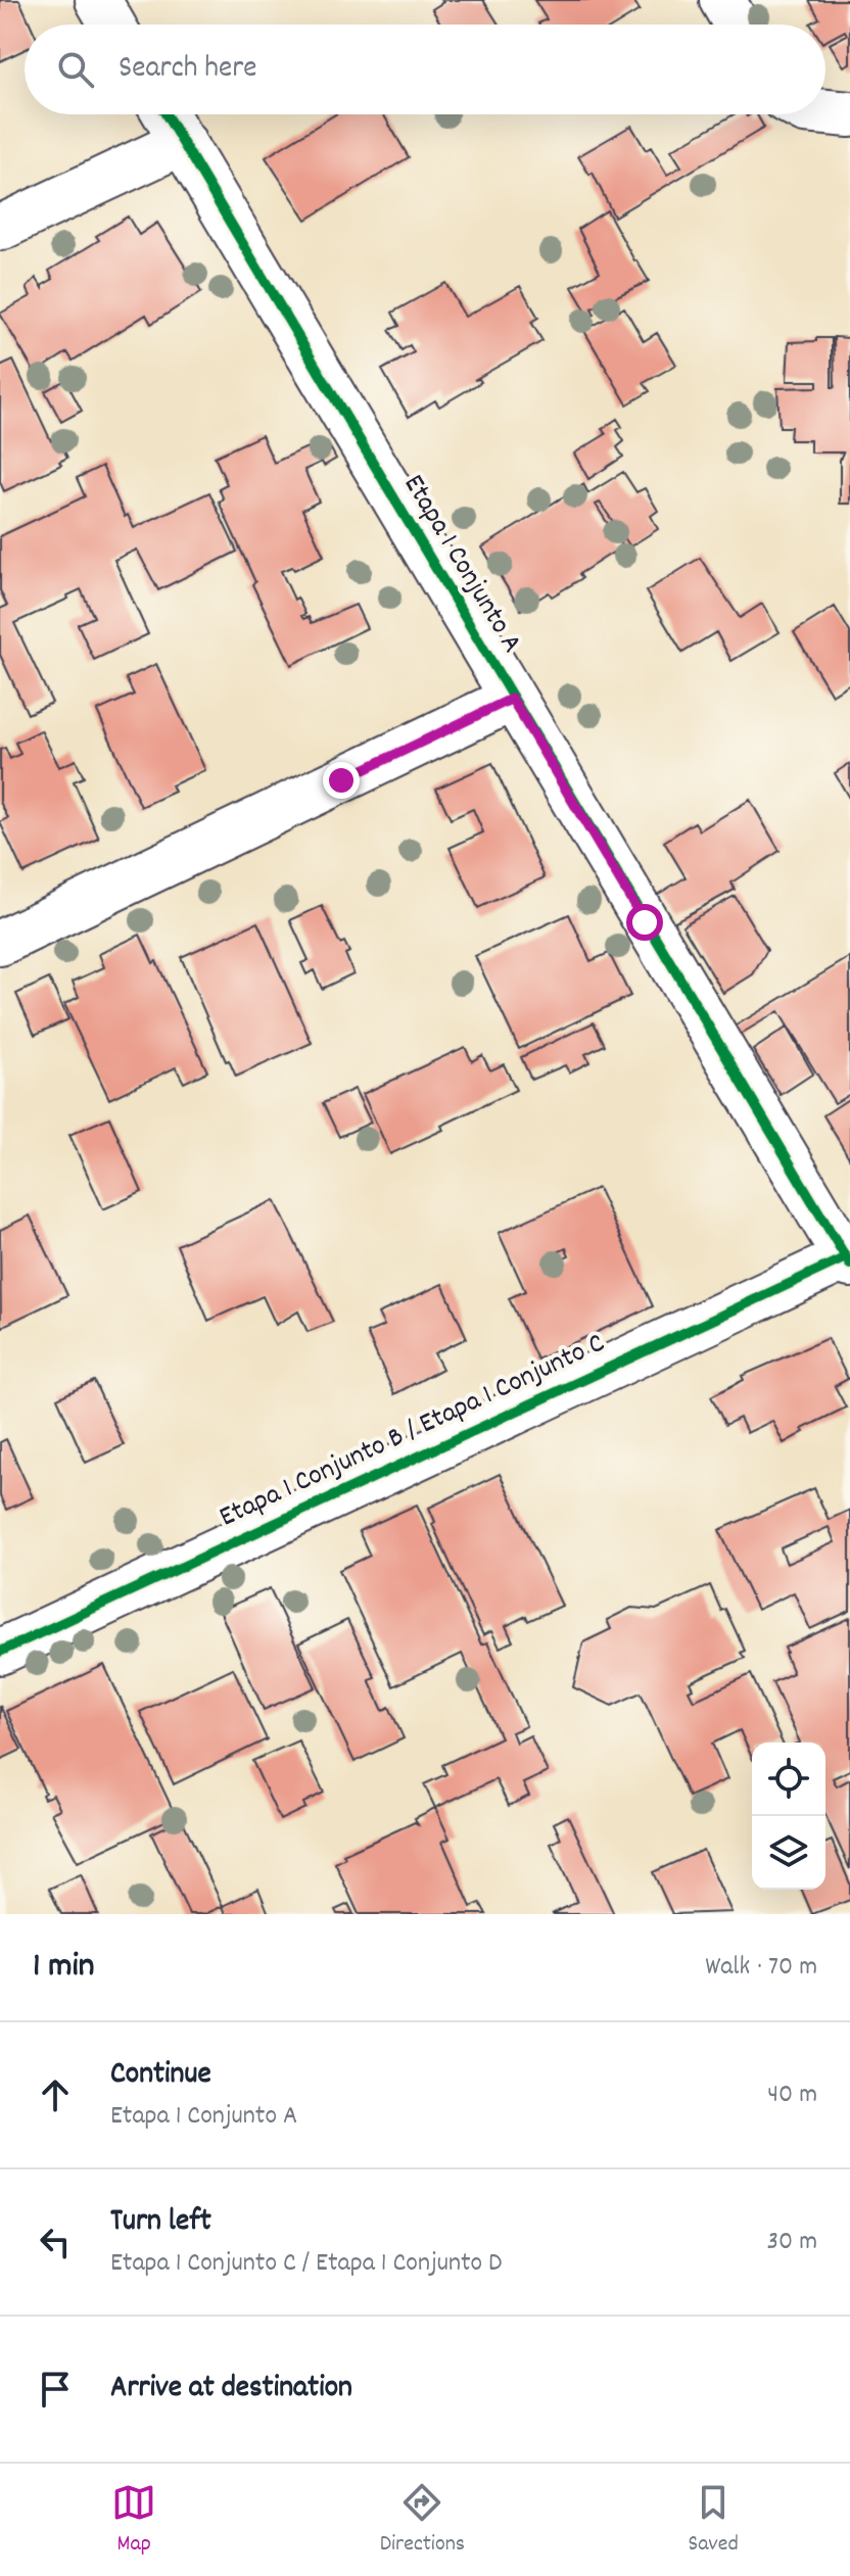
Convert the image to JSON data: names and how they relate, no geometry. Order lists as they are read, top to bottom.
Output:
{
  "streets": {
    "street": ["Etapa 1 Conjunto A", "Etapa 1 Conjunto B / Etapa 1 Conjunto C"]
  },
  "crossings": [
    ["Etapa 1 Conjunto A", "Etapa 1 Conjunto B / Etapa 1 Conjunto C"]
  ],
  "page": {
    "search": "Search here",
    "heading": ["1 min", "Walk · 70 m"],
    "list": [
      ["Continue", "Etapa 1 Conjunto A", "40 m"],
      ["Turn left", "Etapa 1 Conjunto C / Etapa 1 Conjunto D", "30 m"],
      "Arrive at destination"
    ],
    "nav": ["Map", "Directions", "Saved"]
  }
}
